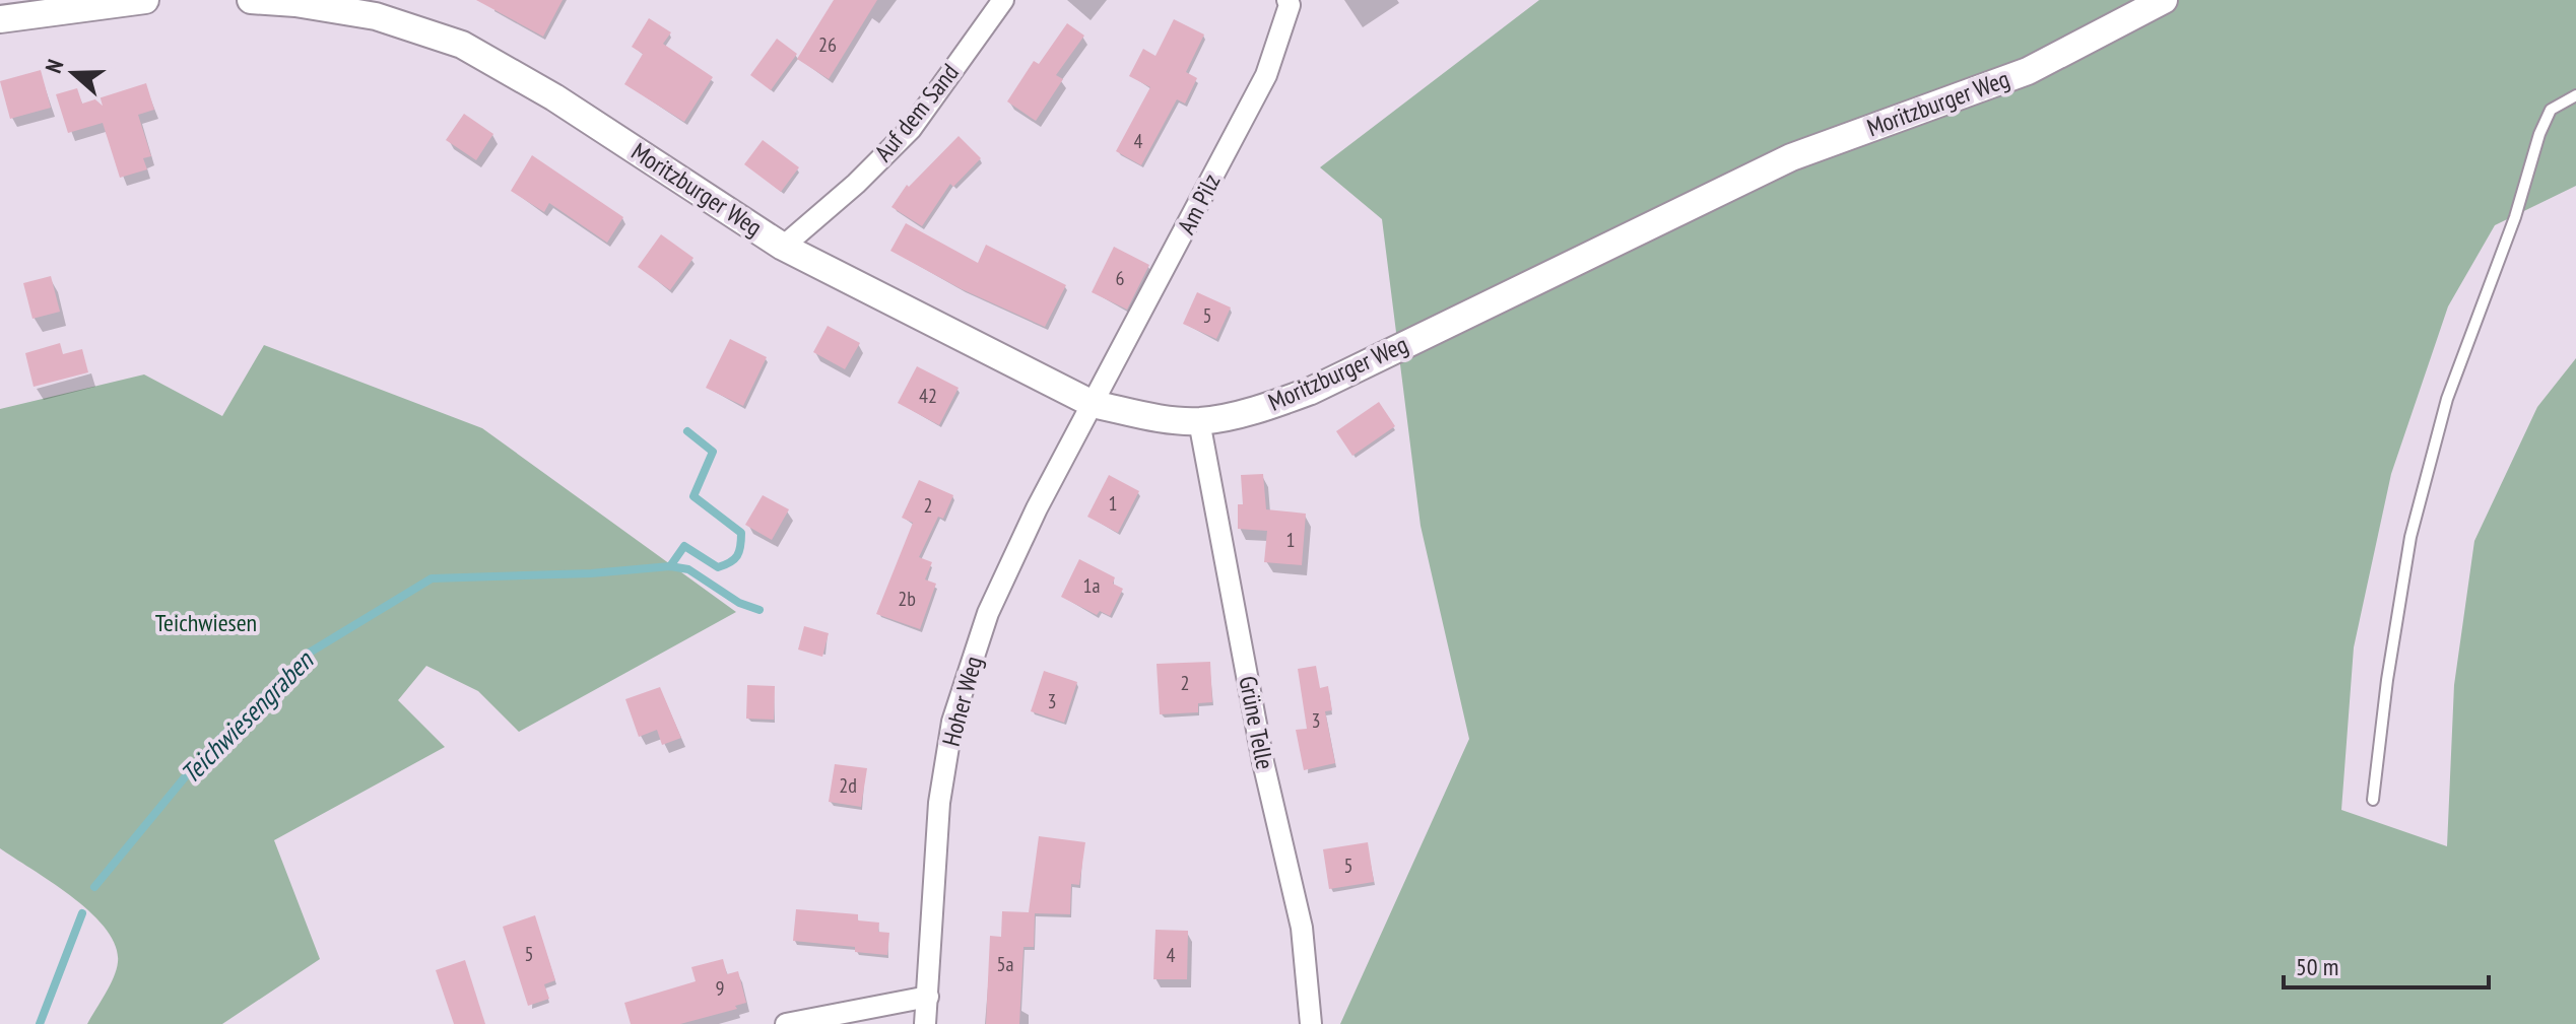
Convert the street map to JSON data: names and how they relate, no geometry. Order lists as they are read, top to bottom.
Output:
{
  "streets": {
    "street": [
      "Moritzburger Weg",
      "Auf dem Sand",
      "Am Pilz",
      "Hoher Weg",
      "Grüne Telle"
    ]
  },
  "crossings": [
    ["Moritzburger Weg", "Auf dem Sand"],
    ["Moritzburger Weg", "Am Pilz"],
    ["Moritzburger Weg", "Hoher Weg"],
    ["Moritzburger Weg", "Grüne Telle"],
    ["Am Pilz", "Hoher Weg"]
  ],
  "water": ["Teichwiesengraben"],
  "parks": ["Teichwiesen"],
  "house_numbers": [
    "26",
    "4",
    "6",
    "5",
    "42",
    "1",
    "2",
    "1",
    "1a",
    "2b",
    "2",
    "3",
    "3",
    "2d",
    "5",
    "5",
    "4",
    "5a",
    "9"
  ],
  "scale_bar": "50 m",
  "north": "left"
}
